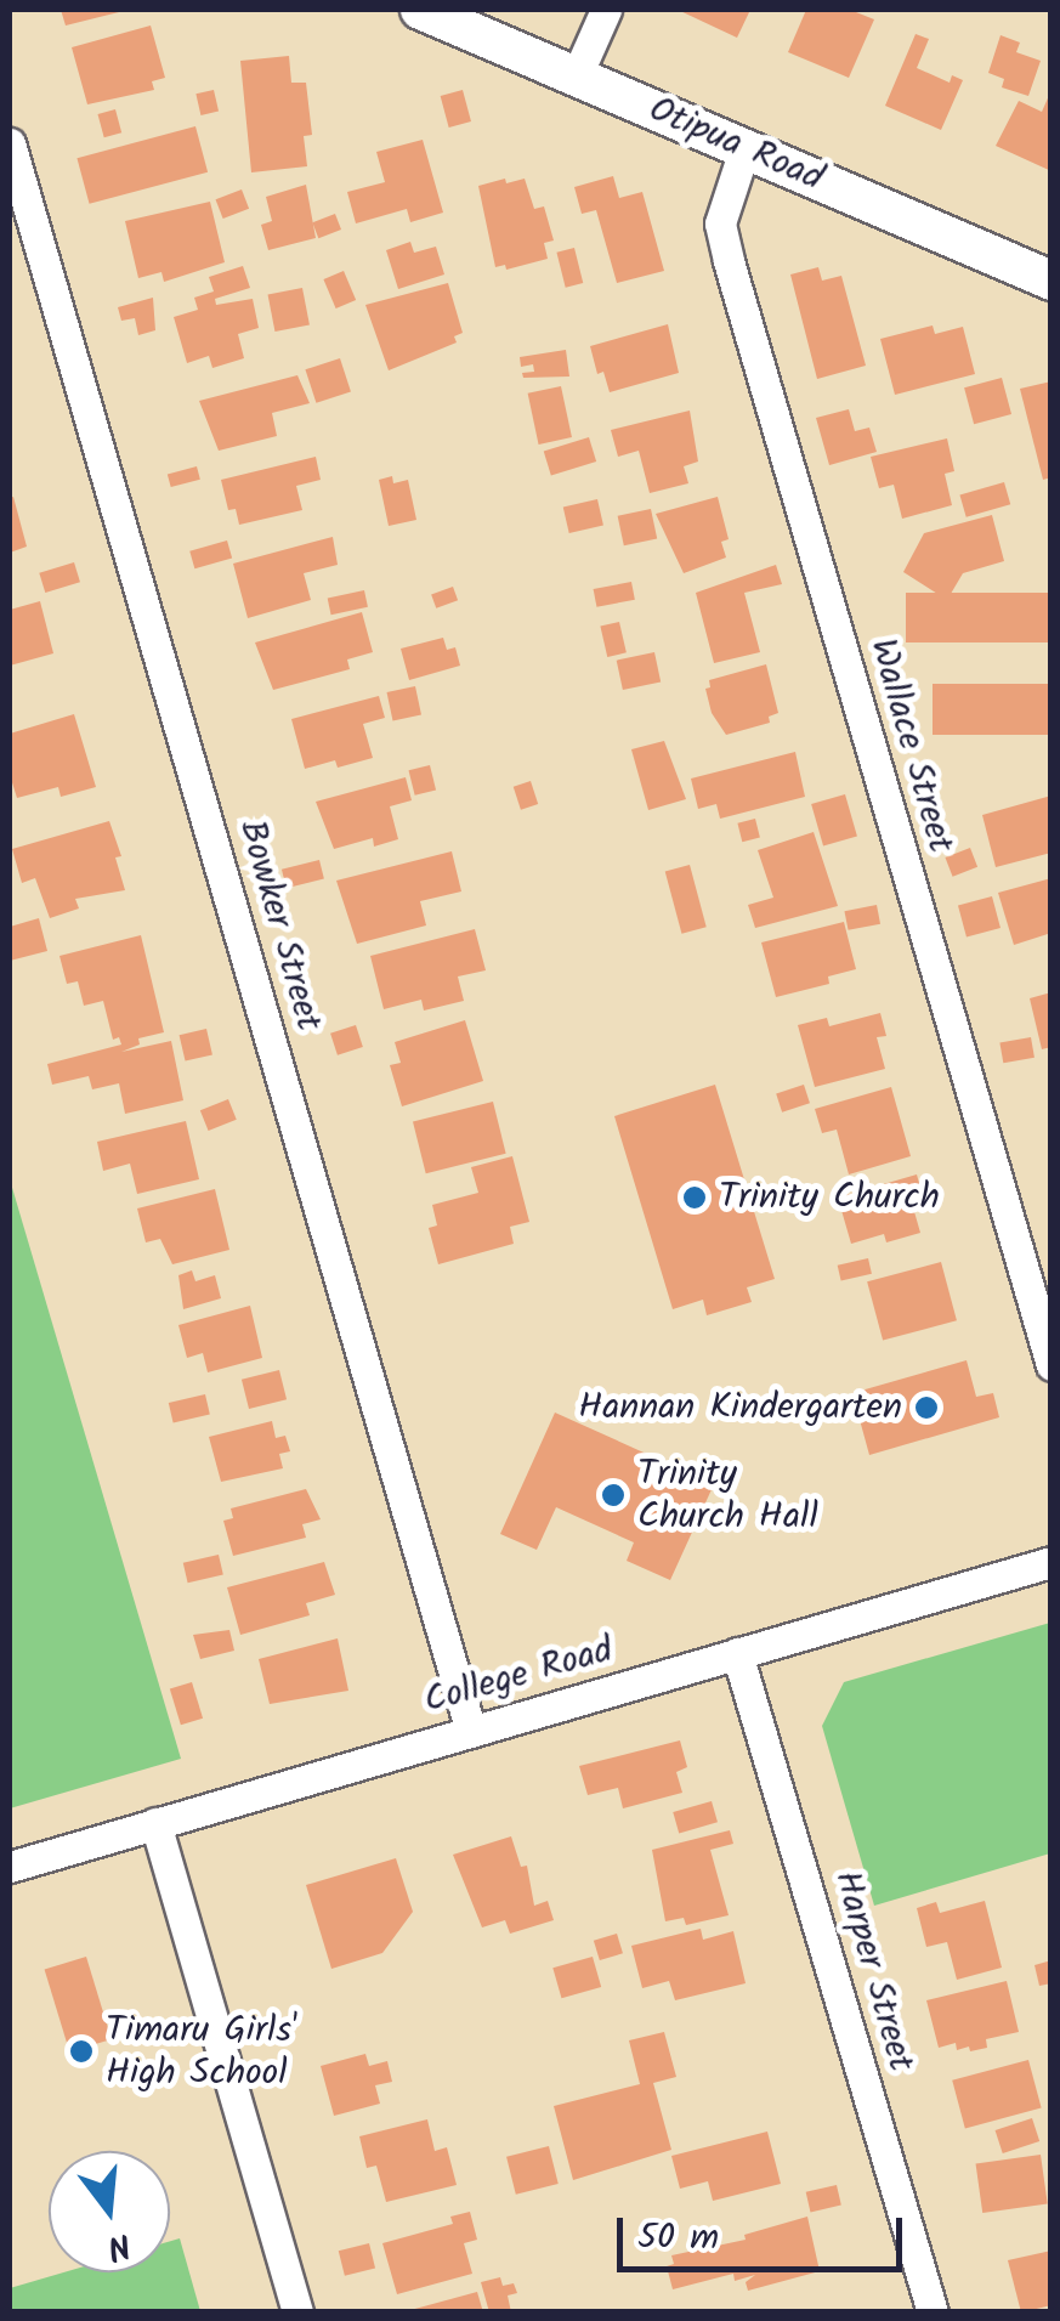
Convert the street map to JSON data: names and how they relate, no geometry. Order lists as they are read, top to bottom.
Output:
{
  "streets": {
    "street": [
      "Otipua Road",
      "Wallace Street",
      "Bowker Street",
      "College Road",
      "Harper Street"
    ]
  },
  "crossings": [
    ["Otipua Road", "Wallace Street"],
    ["Bowker Street", "College Road"],
    ["College Road", "Harper Street"]
  ],
  "places": [
    "Trinity Church",
    "Hannan Kindergarten",
    "Trinity Church Hall",
    "Timaru Girls' High School"
  ],
  "scale_bar": "50 m",
  "north": "bottom"
}
